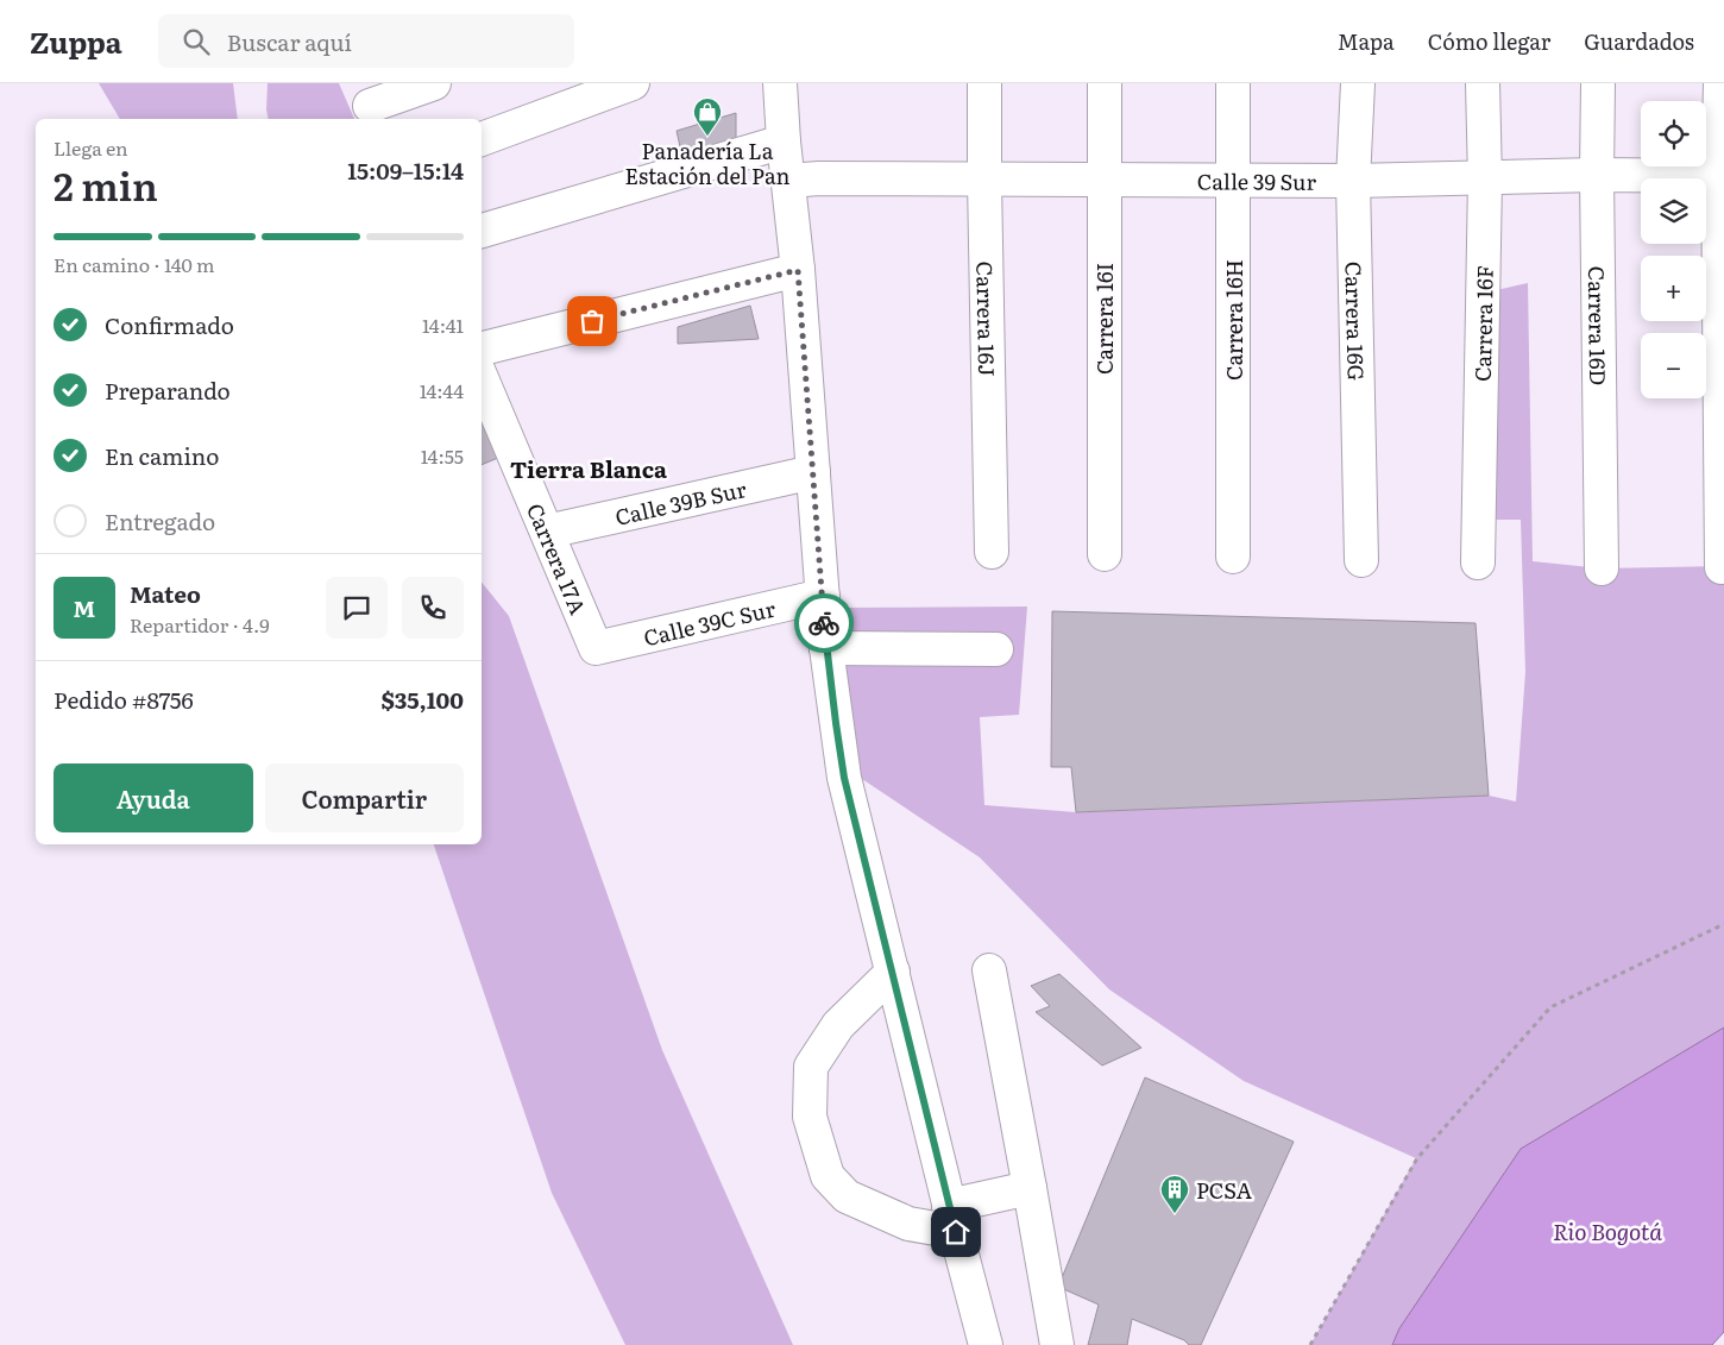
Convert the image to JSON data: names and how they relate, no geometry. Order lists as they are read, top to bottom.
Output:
{
  "streets": {
    "street": [
      "Calle 39 Sur",
      "Carrera 16J",
      "Carrera 16I",
      "Carrera 16H",
      "Carrera 16G",
      "Carrera 16F",
      "Carrera 16D",
      "Calle 39B Sur",
      "Carrera 17A",
      "Calle 39C Sur"
    ]
  },
  "crossings": [
    ["Calle 39 Sur", "Carrera 16J"],
    ["Calle 39 Sur", "Carrera 16I"],
    ["Calle 39 Sur", "Carrera 16H"],
    ["Calle 39 Sur", "Carrera 16G"],
    ["Calle 39 Sur", "Carrera 16F"],
    ["Calle 39 Sur", "Carrera 16D"],
    ["Calle 39B Sur", "Carrera 17A"],
    ["Carrera 17A", "Calle 39C Sur"]
  ],
  "districts": ["Tierra Blanca"],
  "water": ["Rio Bogotá"],
  "places": {
    "shop": ["Panadería La Estación del Pan"],
    "building": ["PCSA"]
  },
  "page": {
    "header": "Zuppa",
    "search": "Buscar aquí",
    "nav": ["Mapa", "Cómo llegar", "Guardados"],
    "map_buttons": ["+", "−"],
    "heading": ["2 min", "Llega en", "15:09–15:14"],
    "panel": [
      "Mateo",
      "Repartidor · 4.9",
      "Pedido #8756",
      "$35,100"
    ],
    "bar": "En camino · 140 m",
    "list": [
      ["Confirmado", "14:41"],
      ["Preparando", "14:44"],
      ["En camino", "14:55"],
      "Entregado"
    ],
    "round": "M",
    "buttons": ["Ayuda", "Compartir"]
  }
}
